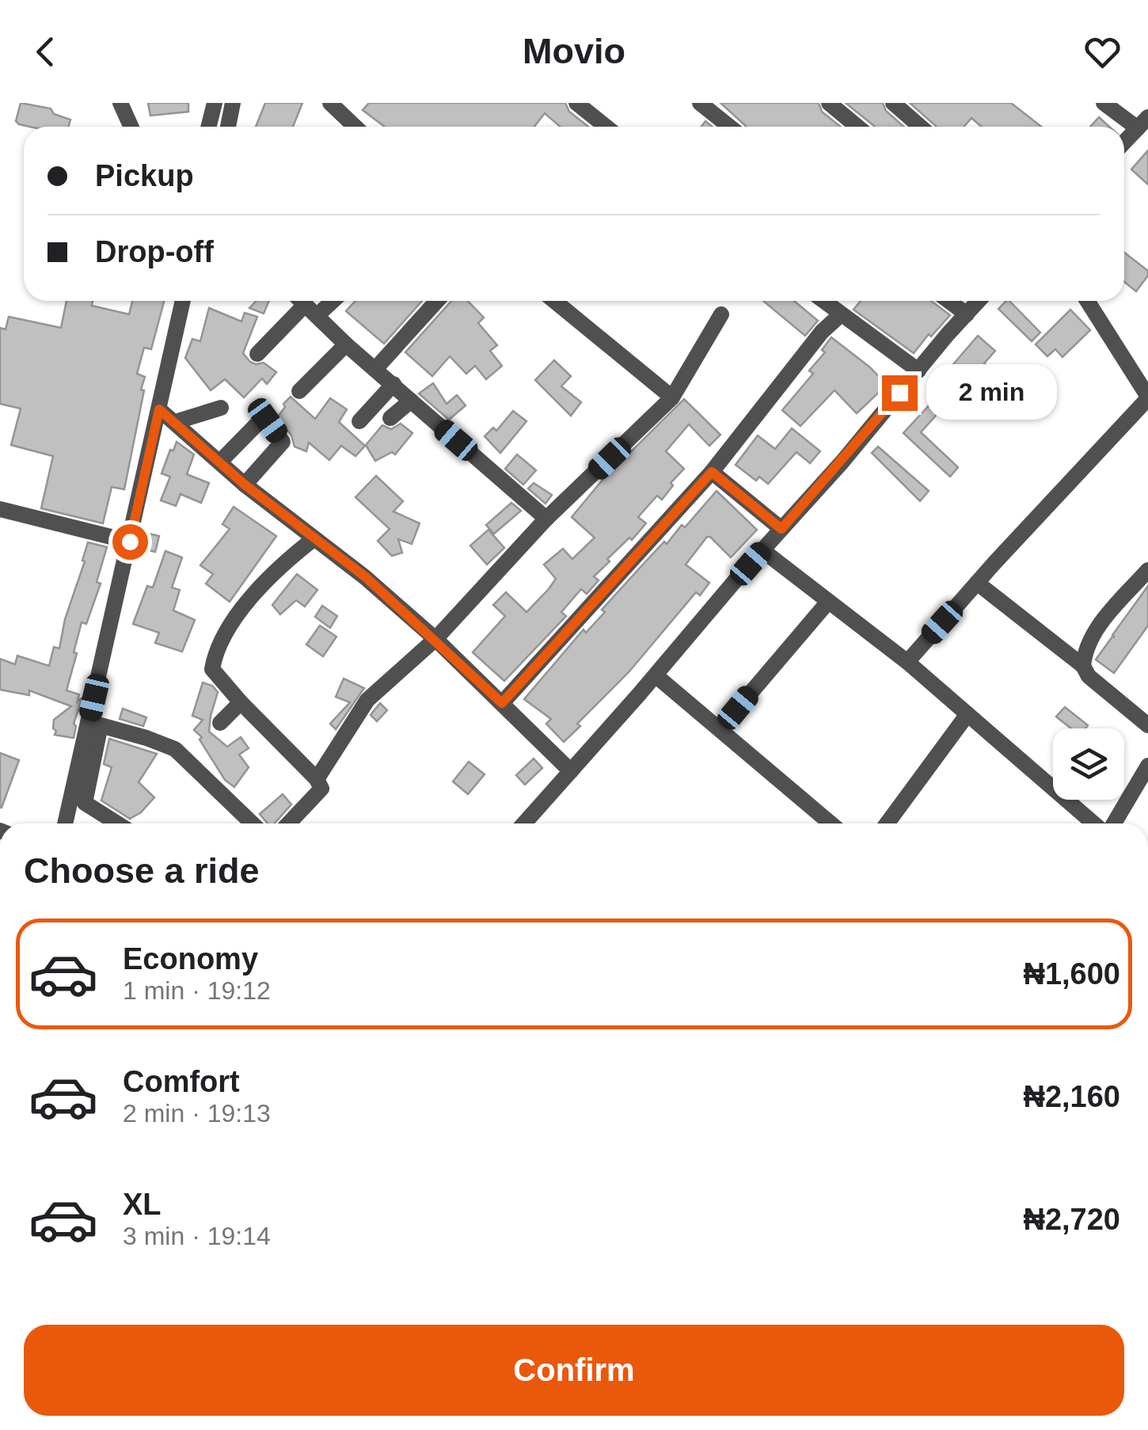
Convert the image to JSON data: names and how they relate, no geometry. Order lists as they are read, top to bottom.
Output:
{
  "page": {
    "header": "Movio",
    "banner": ["Pickup", "Drop-off"],
    "bubble": "2 min",
    "heading": "Choose a ride",
    "list": [
      {
        "name": "Economy",
        "note": "1 min · 19:12",
        "value": "₦1,600"
      },
      {
        "name": "Comfort",
        "note": "2 min · 19:13",
        "value": "₦2,160"
      },
      {
        "name": "XL",
        "note": "3 min · 19:14",
        "value": "₦2,720"
      }
    ],
    "buttons": "Confirm"
  }
}
